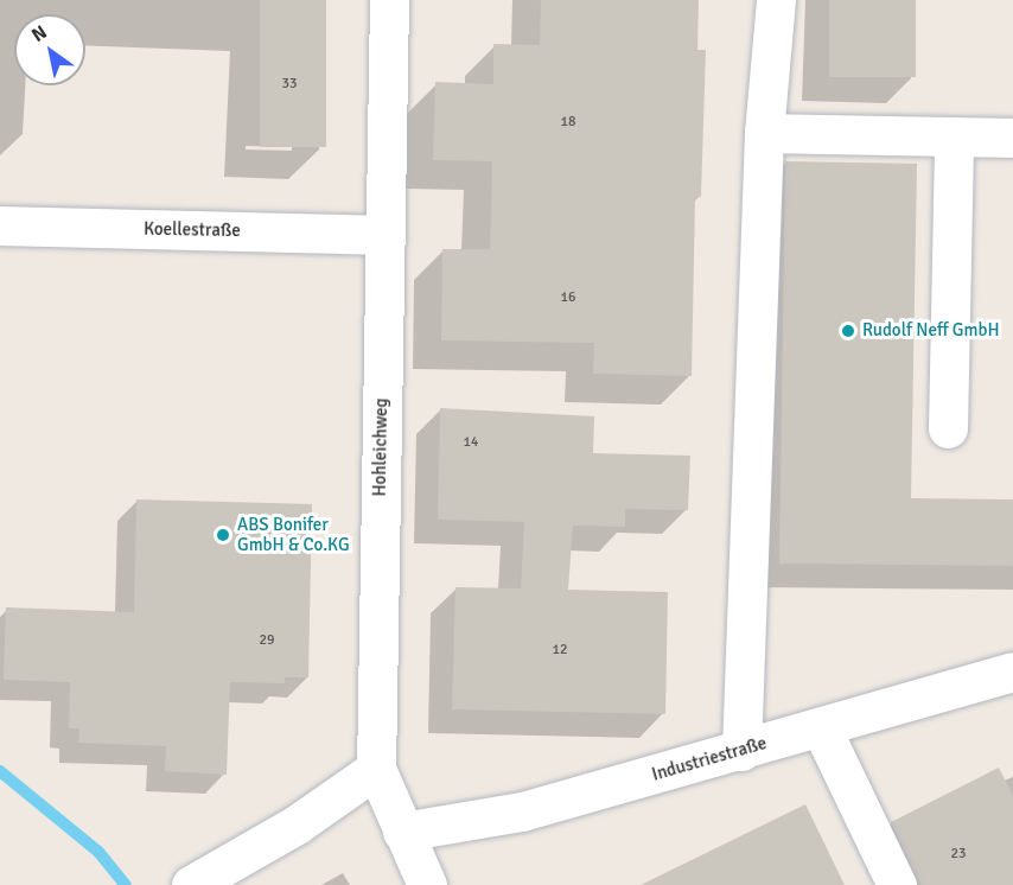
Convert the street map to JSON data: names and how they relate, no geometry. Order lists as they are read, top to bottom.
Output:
{
  "streets": {
    "street": ["Koellestraße", "Hohleichweg", "Industriestraße"]
  },
  "crossings": [
    ["Koellestraße", "Hohleichweg"],
    ["Hohleichweg", "Industriestraße"]
  ],
  "places": ["Rudolf Neff GmbH", "ABS Bonifer GmbH & Co.KG"],
  "house_numbers": [
    "33",
    "18",
    "16",
    "14",
    "29",
    "12",
    "23"
  ],
  "north": "top left"
}
